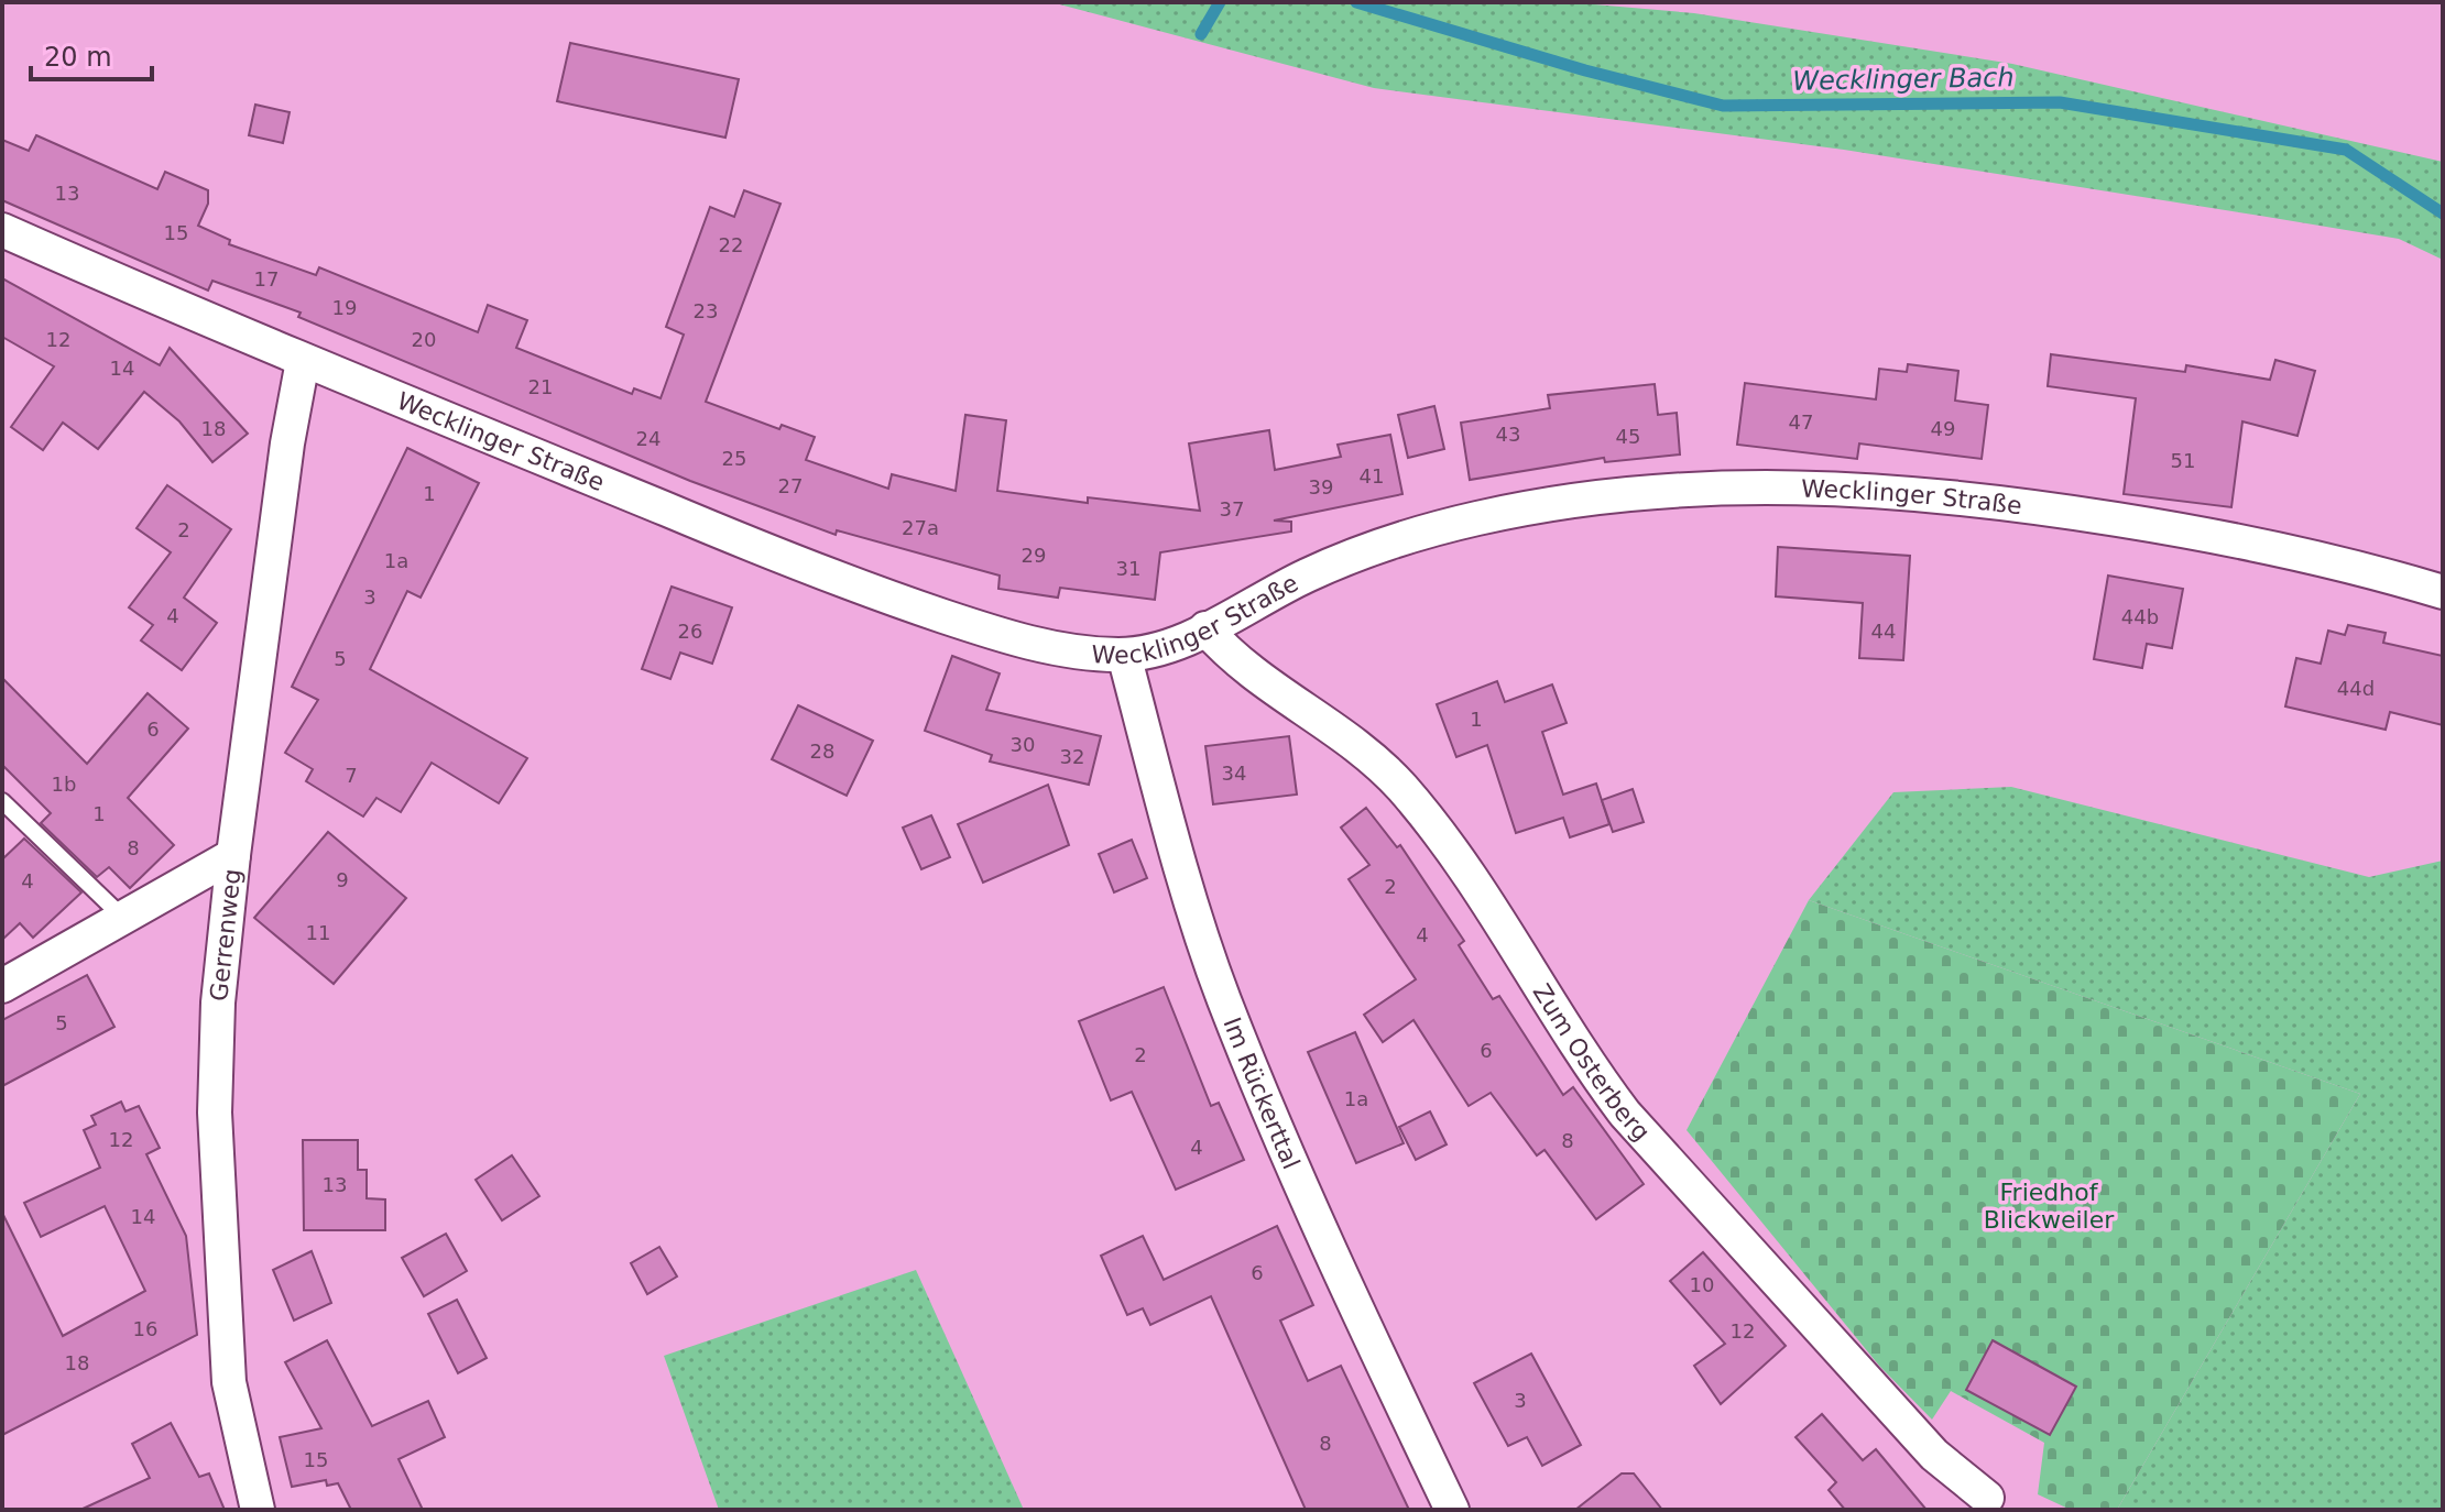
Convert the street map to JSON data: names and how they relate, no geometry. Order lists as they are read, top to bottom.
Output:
{
  "streets": {
    "street": [
      "Wecklinger Straße",
      "Gerrenweg",
      "Zum Osterberg",
      "Im Rückerttal"
    ]
  },
  "crossings": [
    ["Wecklinger Straße", "Gerrenweg"],
    ["Wecklinger Straße", "Zum Osterberg"],
    ["Wecklinger Straße", "Im Rückerttal"]
  ],
  "water": ["Wecklinger Bach"],
  "parks": ["Friedhof Blickweiler"],
  "house_numbers": [
    "13",
    "15",
    "22",
    "17",
    "19",
    "23",
    "12",
    "20",
    "14",
    "21",
    "47",
    "18",
    "49",
    "43",
    "45",
    "24",
    "25",
    "51",
    "41",
    "27",
    "39",
    "1",
    "37",
    "27a",
    "2",
    "29",
    "1a",
    "31",
    "3",
    "4",
    "44b",
    "26",
    "44",
    "5",
    "44d",
    "1",
    "6",
    "30",
    "28",
    "32",
    "34",
    "7",
    "1b",
    "1",
    "8",
    "9",
    "4",
    "2",
    "11",
    "4",
    "5",
    "6",
    "2",
    "1a",
    "12",
    "8",
    "4",
    "13",
    "14",
    "6",
    "10",
    "16",
    "12",
    "18",
    "3",
    "8",
    "15"
  ],
  "scale_bar": "20 m"
}
